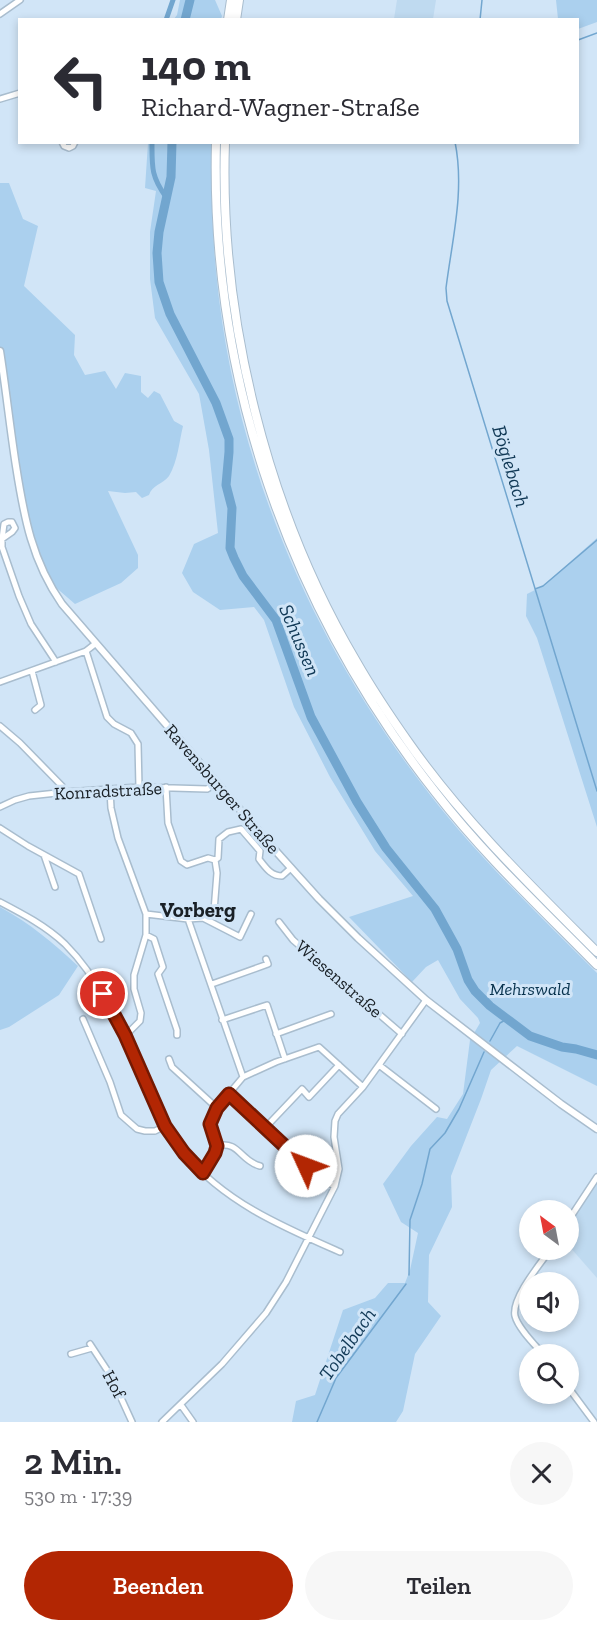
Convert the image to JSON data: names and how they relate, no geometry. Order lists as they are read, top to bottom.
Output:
{
  "streets": {
    "main road": ["Ravensburger Straße"],
    "street": ["Konradstraße", "Wiesenstraße", "Hof"]
  },
  "crossings": [
    ["Ravensburger Straße", "Konradstraße"]
  ],
  "districts": ["Vorberg"],
  "water": ["Böglebach", "Schussen", "Tobelbach"],
  "parks": ["Mehrswald"],
  "north": "top left",
  "page": {
    "turn": ["140 m", "Richard-Wagner-Straße"],
    "heading": ["2 Min.", "530 m · 17:39"],
    "buttons": ["Beenden", "Teilen"]
  }
}
